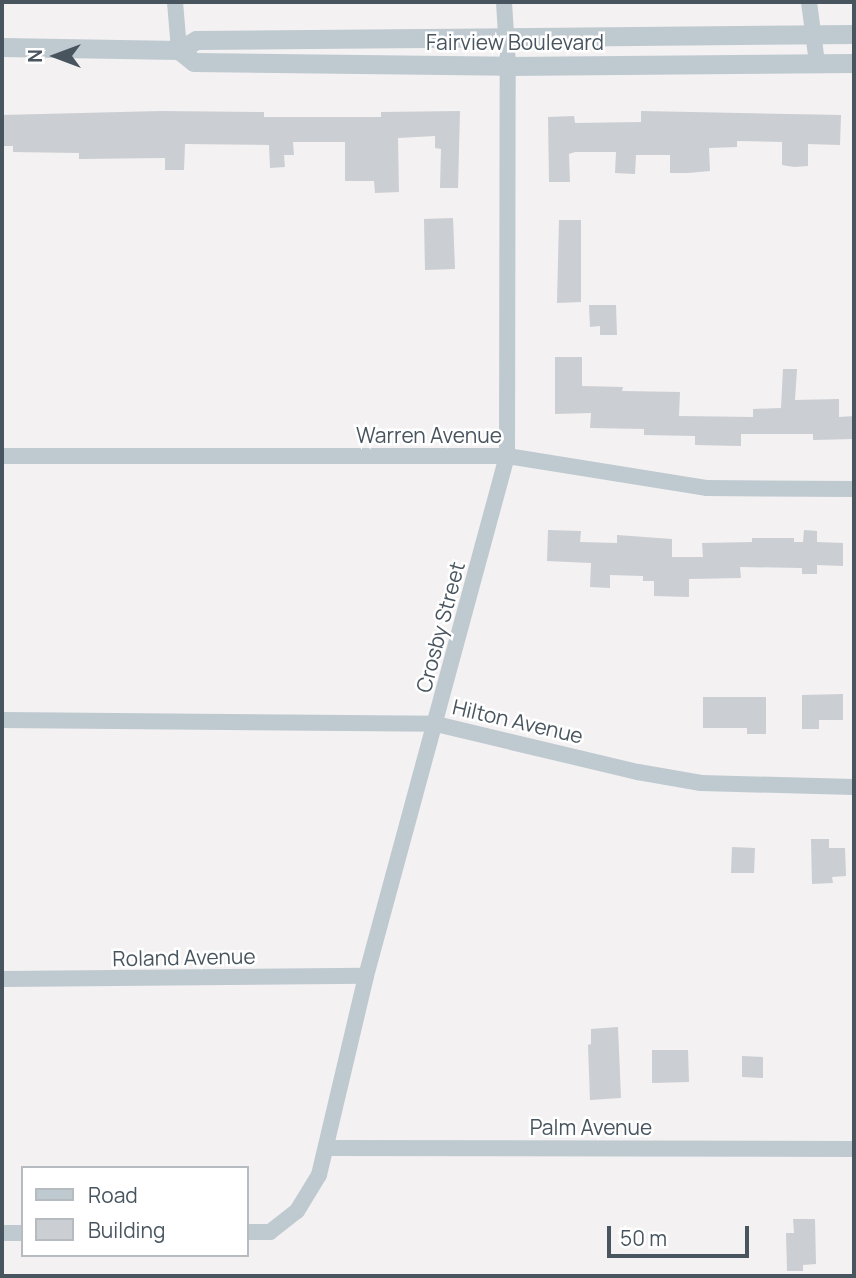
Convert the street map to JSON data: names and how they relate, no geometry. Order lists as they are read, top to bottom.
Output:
{
  "streets": {
    "street": [
      "Fairview Boulevard",
      "Warren Avenue",
      "Crosby Street",
      "Hilton Avenue",
      "Roland Avenue",
      "Palm Avenue"
    ]
  },
  "crossings": [
    ["Fairview Boulevard", "Crosby Street"],
    ["Warren Avenue", "Crosby Street"],
    ["Crosby Street", "Hilton Avenue"],
    ["Crosby Street", "Roland Avenue"],
    ["Crosby Street", "Palm Avenue"]
  ],
  "legend": ["Road", "Building"],
  "scale_bar": "50 m",
  "north": "left"
}
